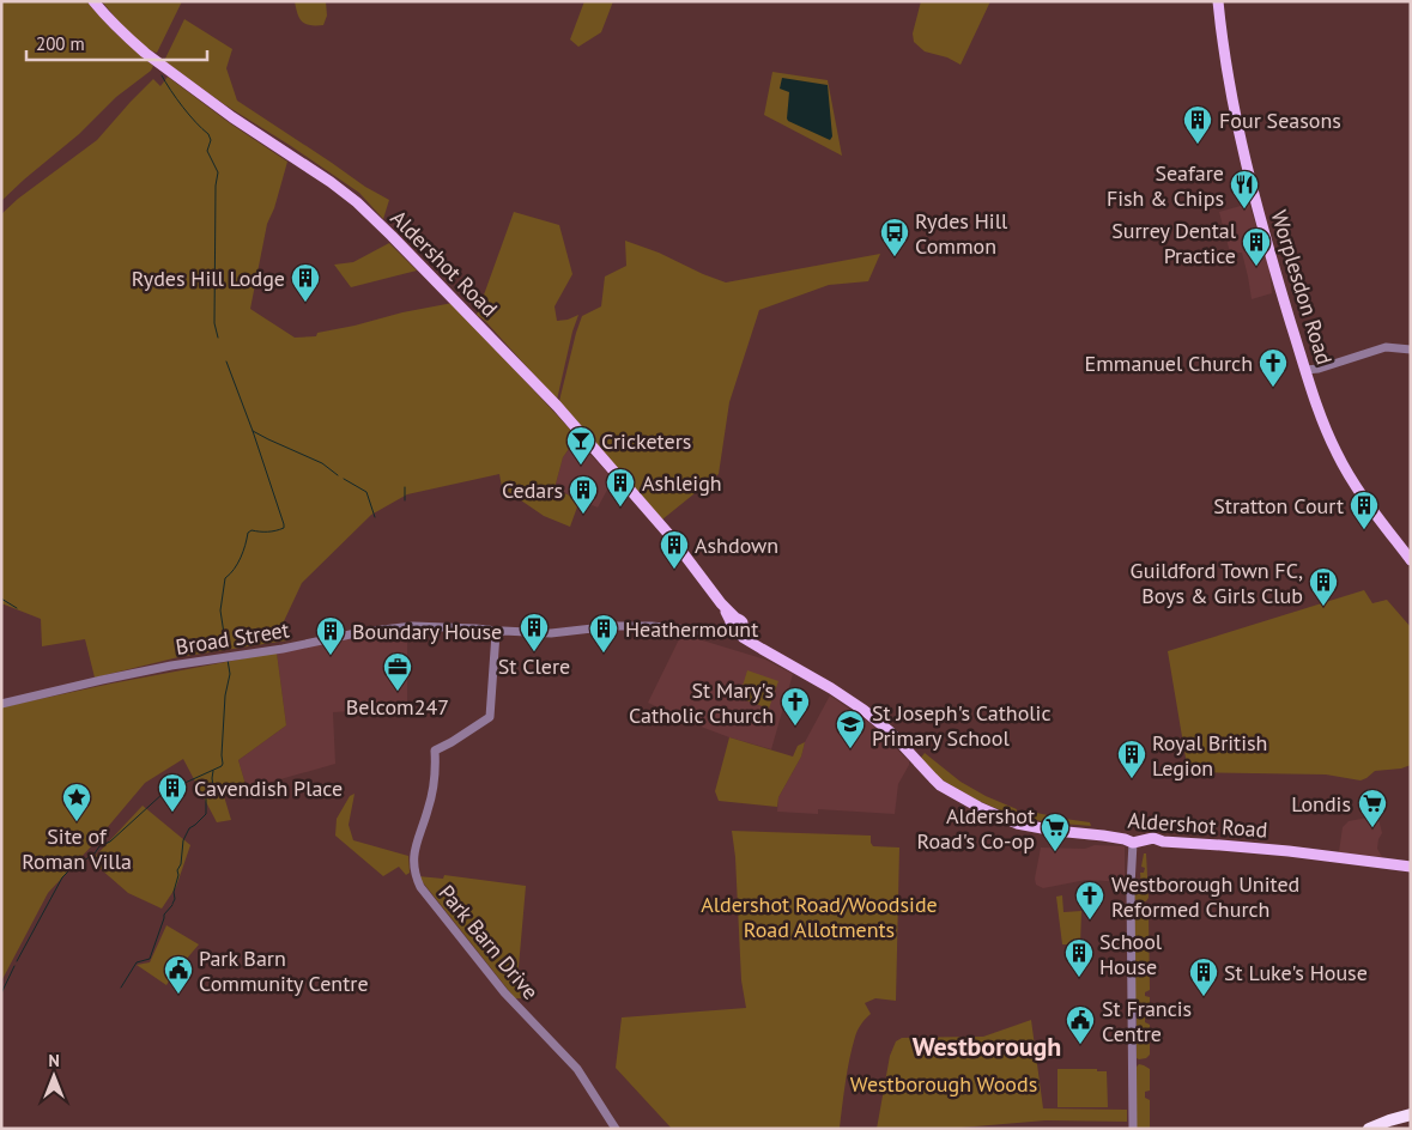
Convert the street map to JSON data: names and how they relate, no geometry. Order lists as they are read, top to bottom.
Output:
{
  "streets": {
    "main road": ["Aldershot Road", "Worplesdon Road"],
    "street": ["Broad Street", "Park Barn Drive"]
  },
  "crossings": [
    ["Aldershot Road", "Broad Street"],
    ["Broad Street", "Park Barn Drive"]
  ],
  "districts": ["Westborough"],
  "parks": ["Aldershot Road/Woodside Road Allotments", "Westborough Woods"],
  "places": {
    "building": [
      "Four Seasons",
      "Surrey Dental Practice",
      "Rydes Hill Lodge",
      "Ashleigh",
      "Cedars",
      "Stratton Court",
      "Ashdown",
      "Guildford Town FC, Boys & Girls Club",
      "St Clere",
      "Heathermount",
      "Boundary House",
      "Royal British Legion",
      "Cavendish Place",
      "School House",
      "St Luke's House"
    ],
    "restaurant": ["Seafare Fish & Chips"],
    "bus stop": ["Rydes Hill Common"],
    "church": ["Emmanuel Church", "St Mary's Catholic Church", "Westborough United Reformed Church"],
    "bar": ["Cricketers"],
    "office": ["Belcom247"],
    "school or university": ["St Joseph's Catholic Primary School"],
    "place": ["Site of Roman Villa"],
    "supermarket": ["Londis", "Aldershot Road's Co-op"],
    "public building": ["Park Barn Community Centre", "St Francis Centre"]
  },
  "scale_bar": "200 m",
  "north": "top"
}
